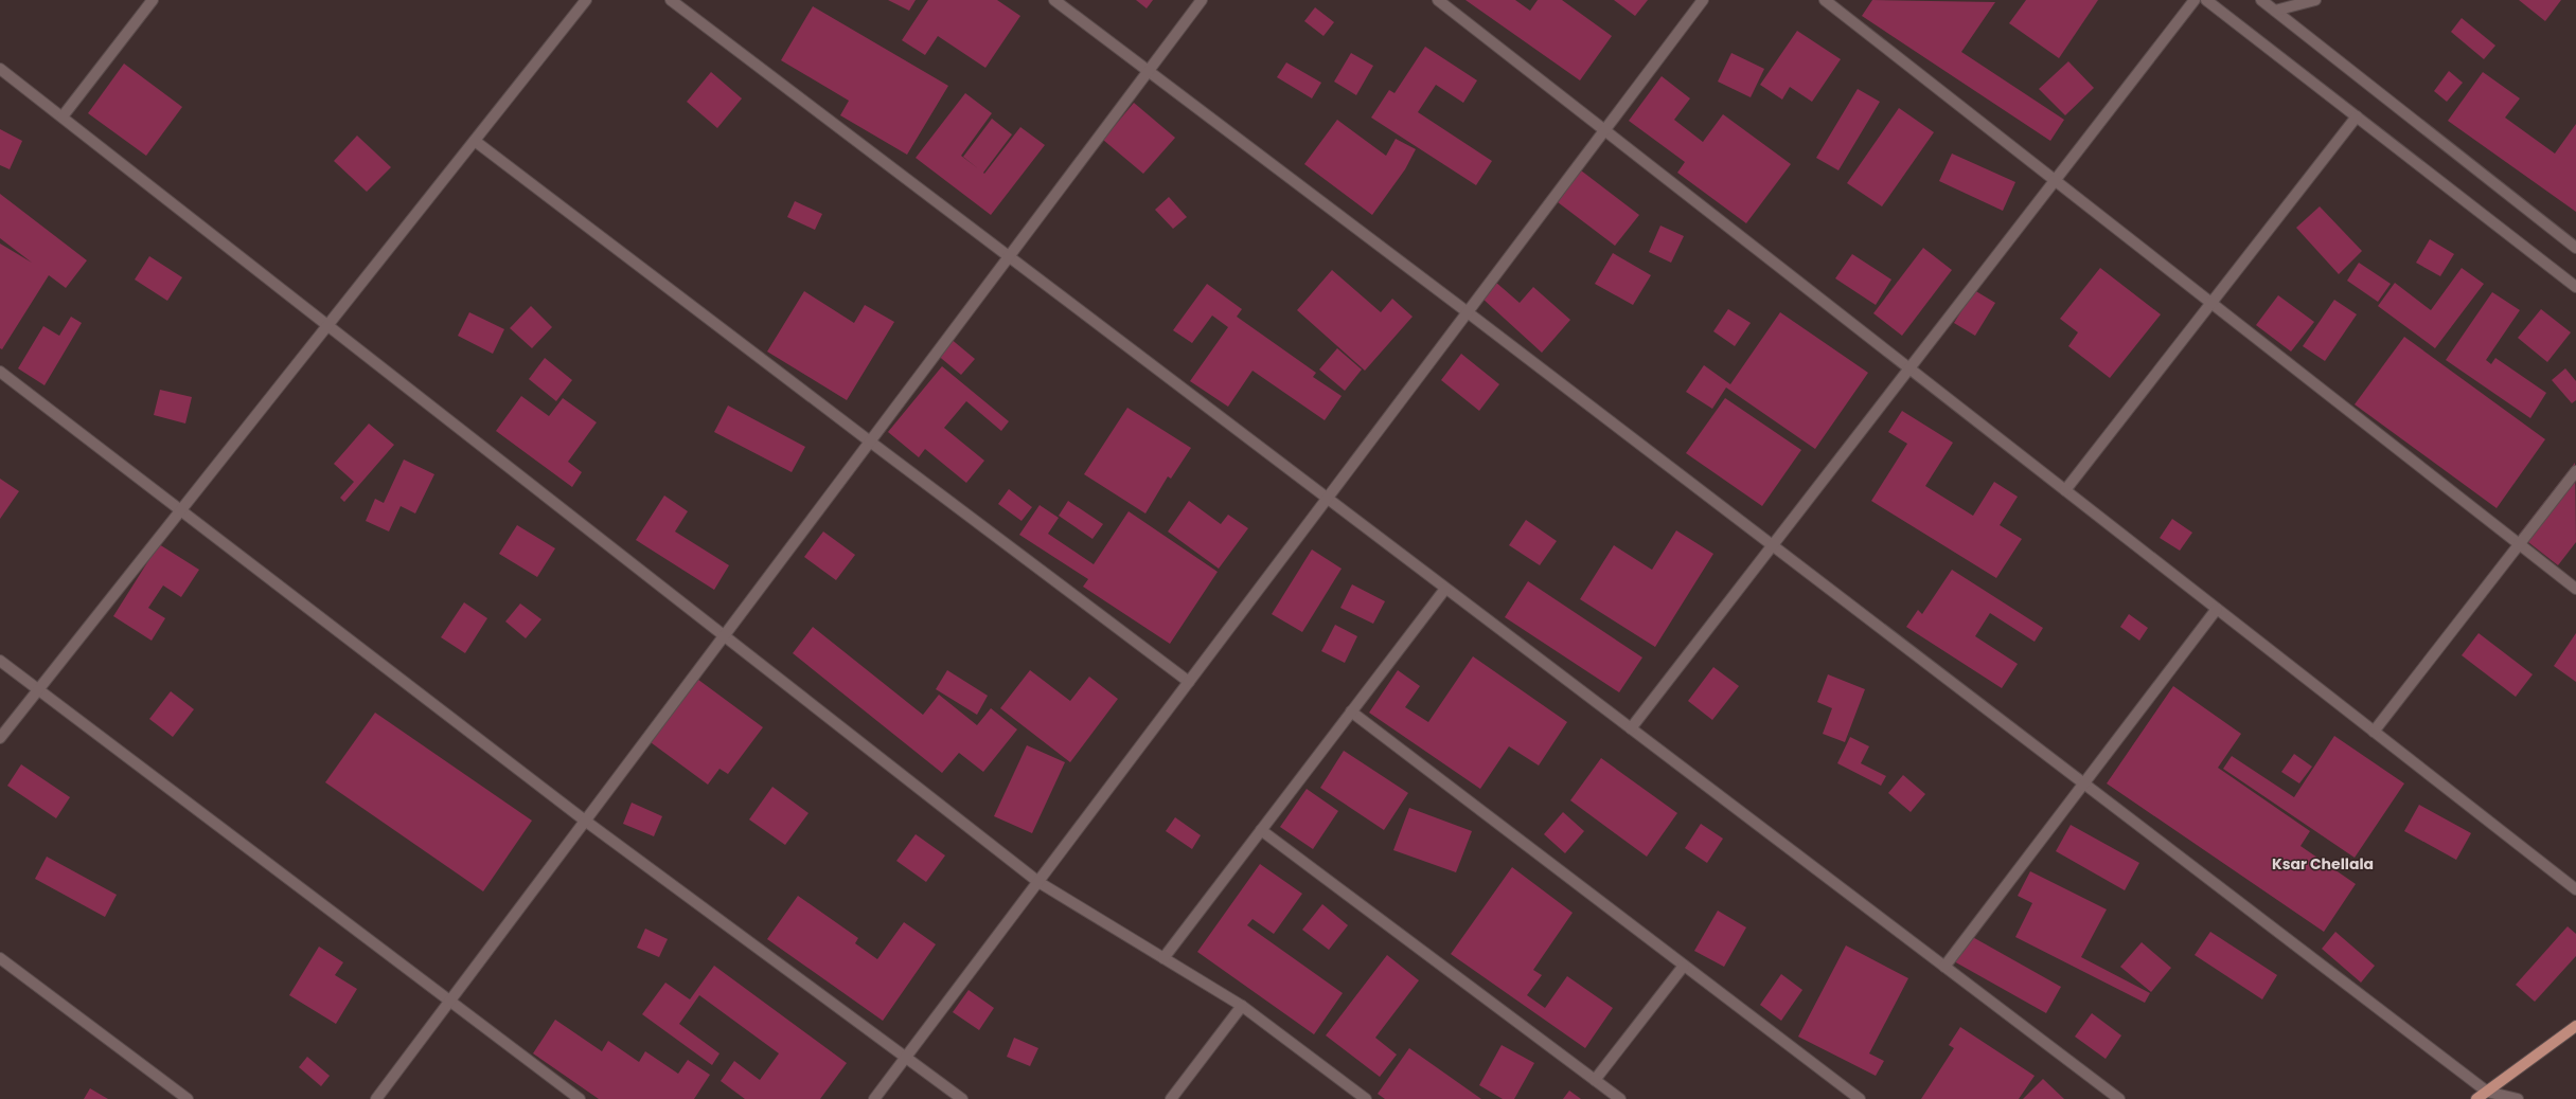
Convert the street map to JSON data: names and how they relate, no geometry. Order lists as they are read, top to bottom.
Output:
{
  "districts": ["Ksar Chellala"]
}
